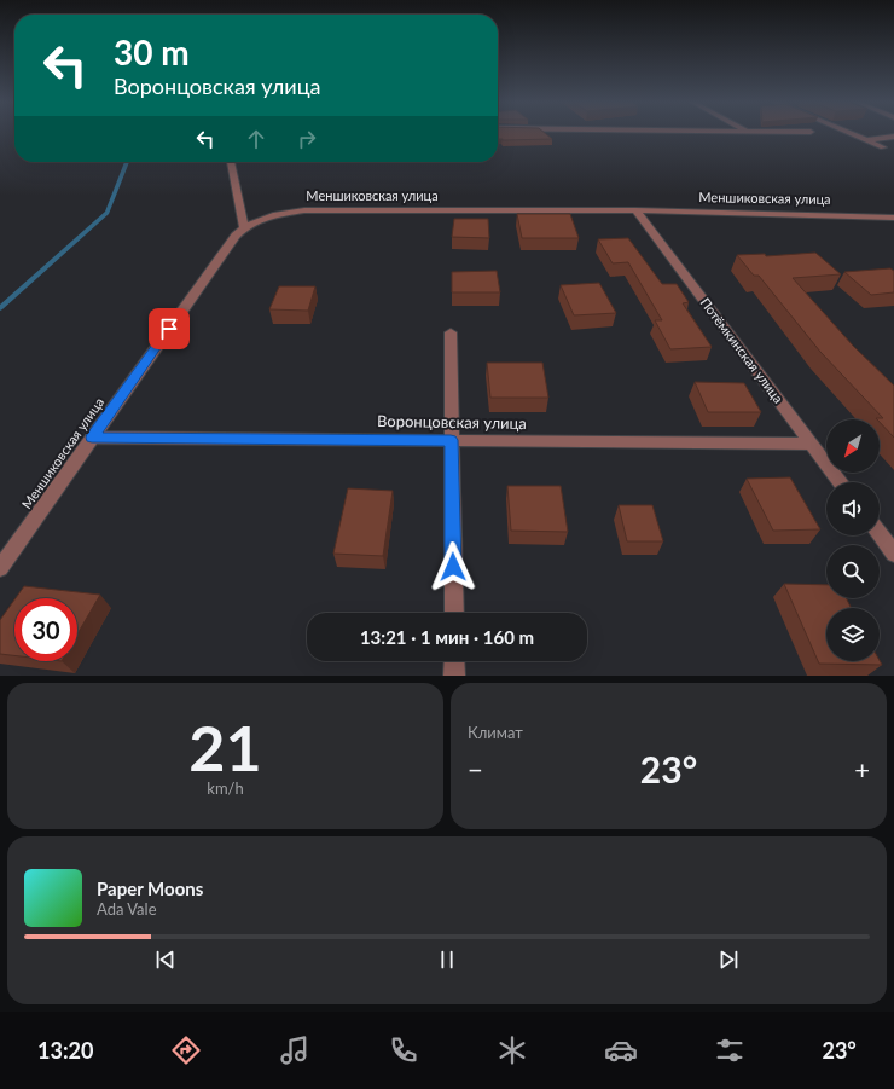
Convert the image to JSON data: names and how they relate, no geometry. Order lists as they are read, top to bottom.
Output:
{
  "streets": {
    "street": ["Меншиковская улица", "Потёмкинская улица", "Воронцовская улица"]
  },
  "crossings": [
    ["Меншиковская улица", "Потёмкинская улица"],
    ["Меншиковская улица", "Воронцовская улица"],
    ["Потёмкинская улица", "Воронцовская улица"]
  ],
  "north": "bottom left",
  "page": {
    "turn": ["30 m", "Воронцовская улица"],
    "limit": "30",
    "trip": "13:21 · 1 мин · 160 m",
    "tile": [
      ["21", "km/h"],
      "Климат"
    ],
    "heat": ["−", "23°", "+"],
    "song": ["Paper Moons", "Ada Vale"],
    "tabs": ["13:20", "23°"]
  }
}
